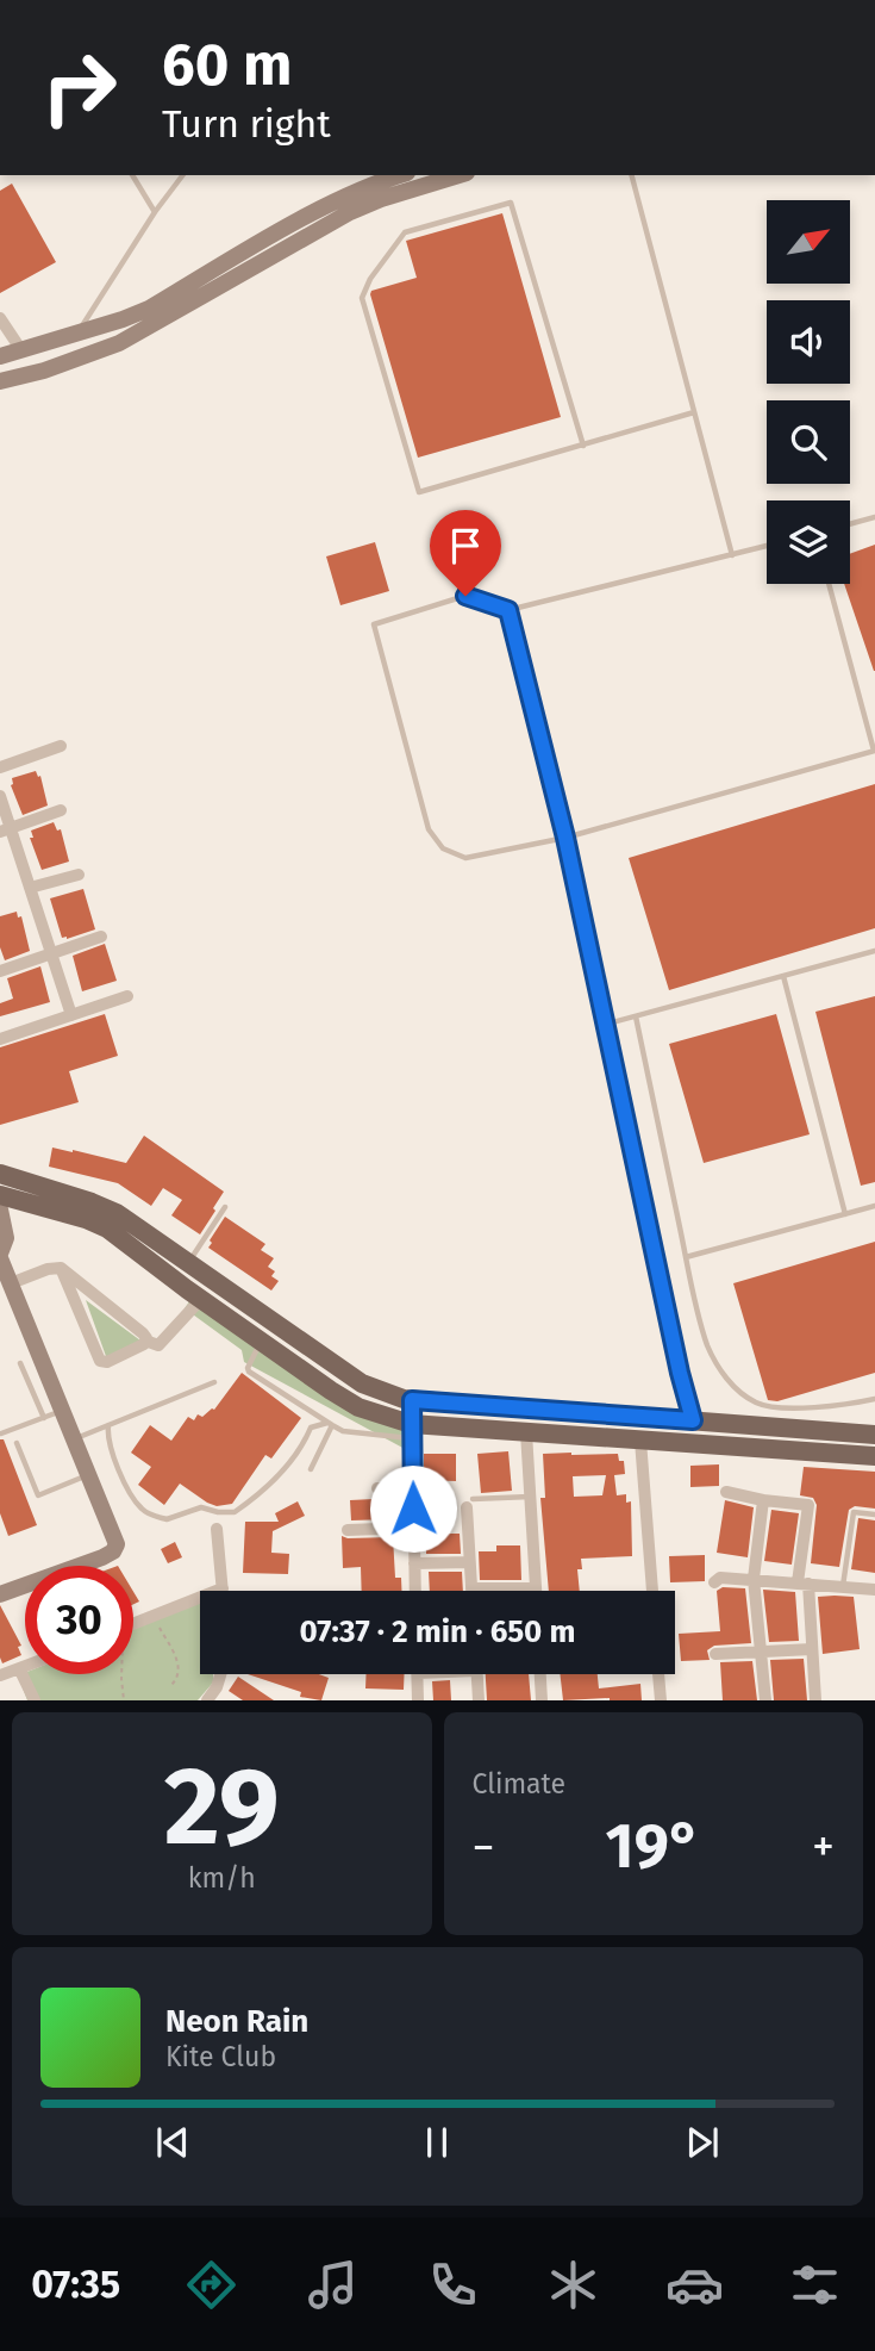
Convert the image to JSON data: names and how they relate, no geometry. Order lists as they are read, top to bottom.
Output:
{
  "north": "top right",
  "page": {
    "turn": ["60 m", "Turn right"],
    "limit": "30",
    "trip": "07:37 · 2 min · 650 m",
    "tile": [
      ["29", "km/h"],
      "Climate"
    ],
    "heat": ["−", "19°", "+"],
    "song": ["Neon Rain", "Kite Club"],
    "tabs": "07:35"
  }
}
